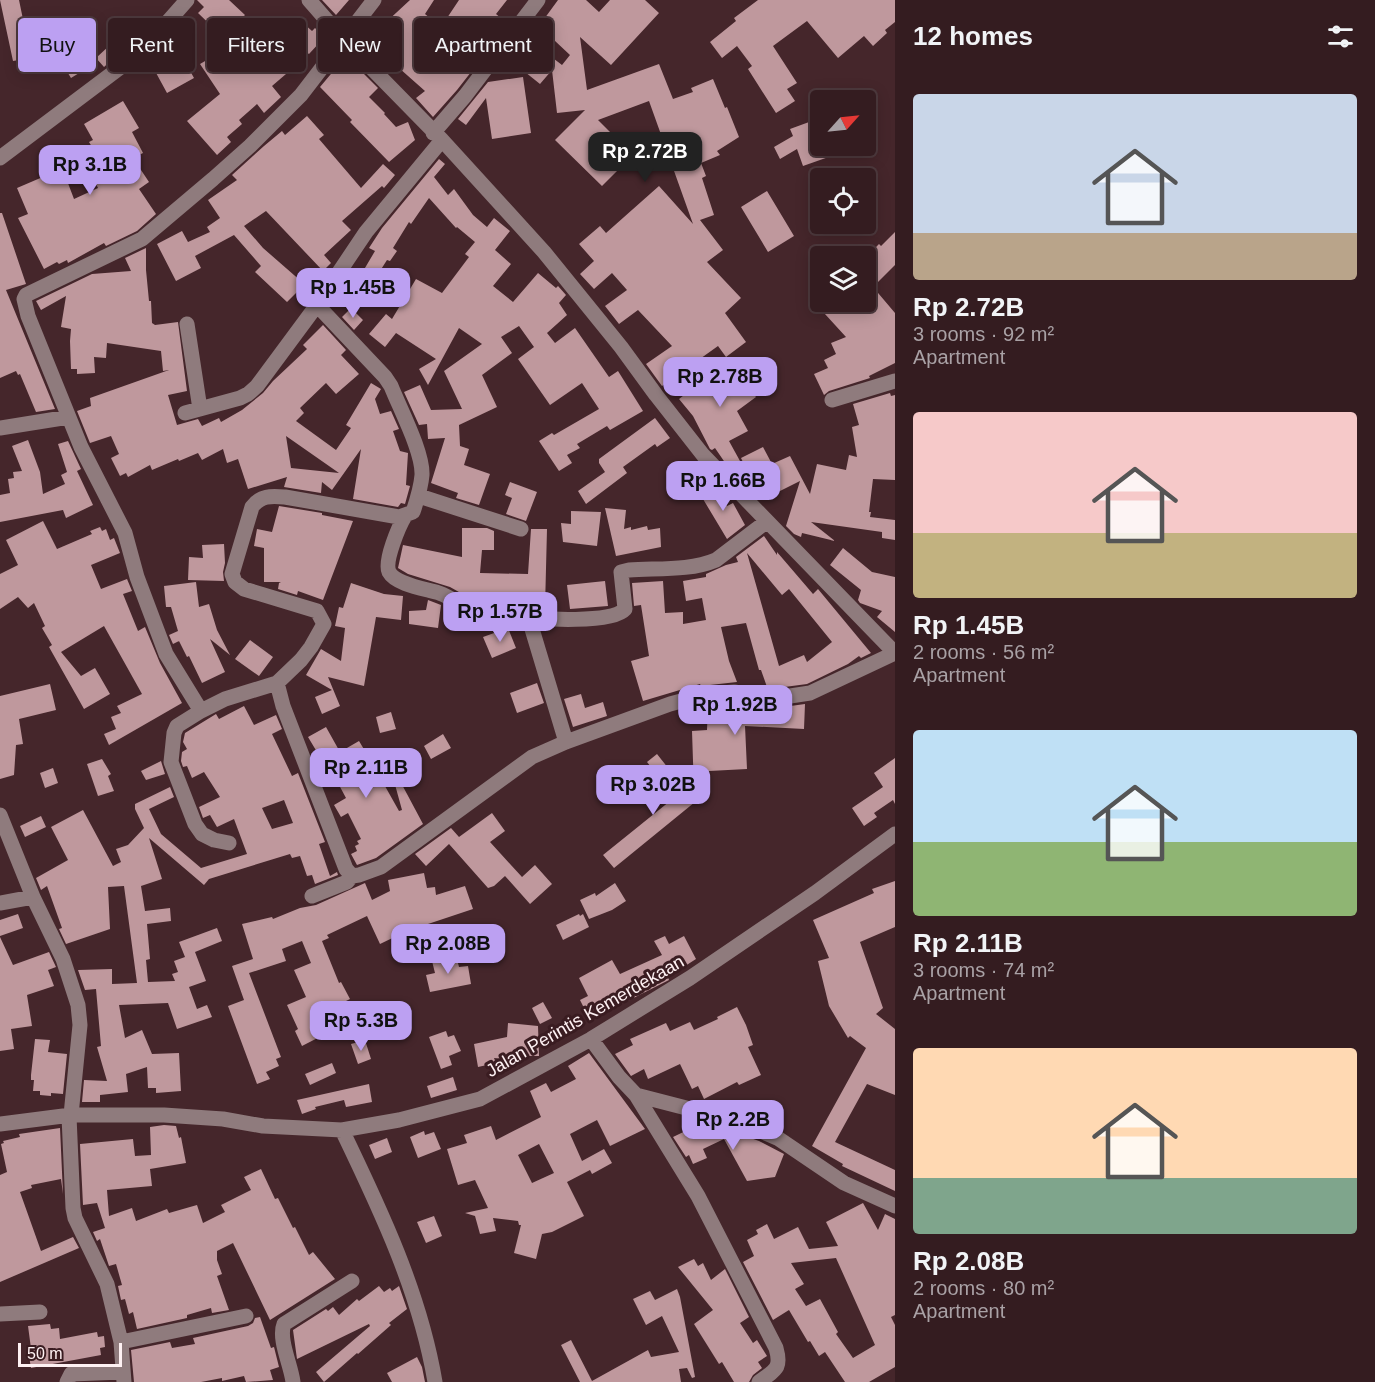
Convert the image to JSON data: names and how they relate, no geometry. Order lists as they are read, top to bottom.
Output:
{
  "streets": {
    "street": ["Jalan Perintis Kemerdekaan"]
  },
  "scale_bar": "50 m",
  "north": "top right",
  "page": {
    "heading": "12 homes",
    "chip": [
      "Buy",
      "Rent",
      "Filters",
      "New",
      "Apartment"
    ],
    "list": [
      {
        "name": "Rp 2.72B",
        "note": "3 rooms · 92 m² · Apartment"
      },
      {
        "name": "Rp 1.45B",
        "note": "2 rooms · 56 m² · Apartment"
      },
      {
        "name": "Rp 2.11B",
        "note": "3 rooms · 74 m² · Apartment"
      },
      {
        "name": "Rp 2.08B",
        "note": "2 rooms · 80 m² · Apartment"
      }
    ],
    "price": [
      "Rp 2.72B",
      "Rp 3.1B",
      "Rp 1.45B",
      "Rp 2.78B",
      "Rp 1.66B",
      "Rp 1.57B",
      "Rp 1.92B",
      "Rp 2.11B",
      "Rp 3.02B",
      "Rp 2.08B",
      "Rp 5.3B",
      "Rp 2.2B"
    ],
    "scale": "50 m"
  }
}
